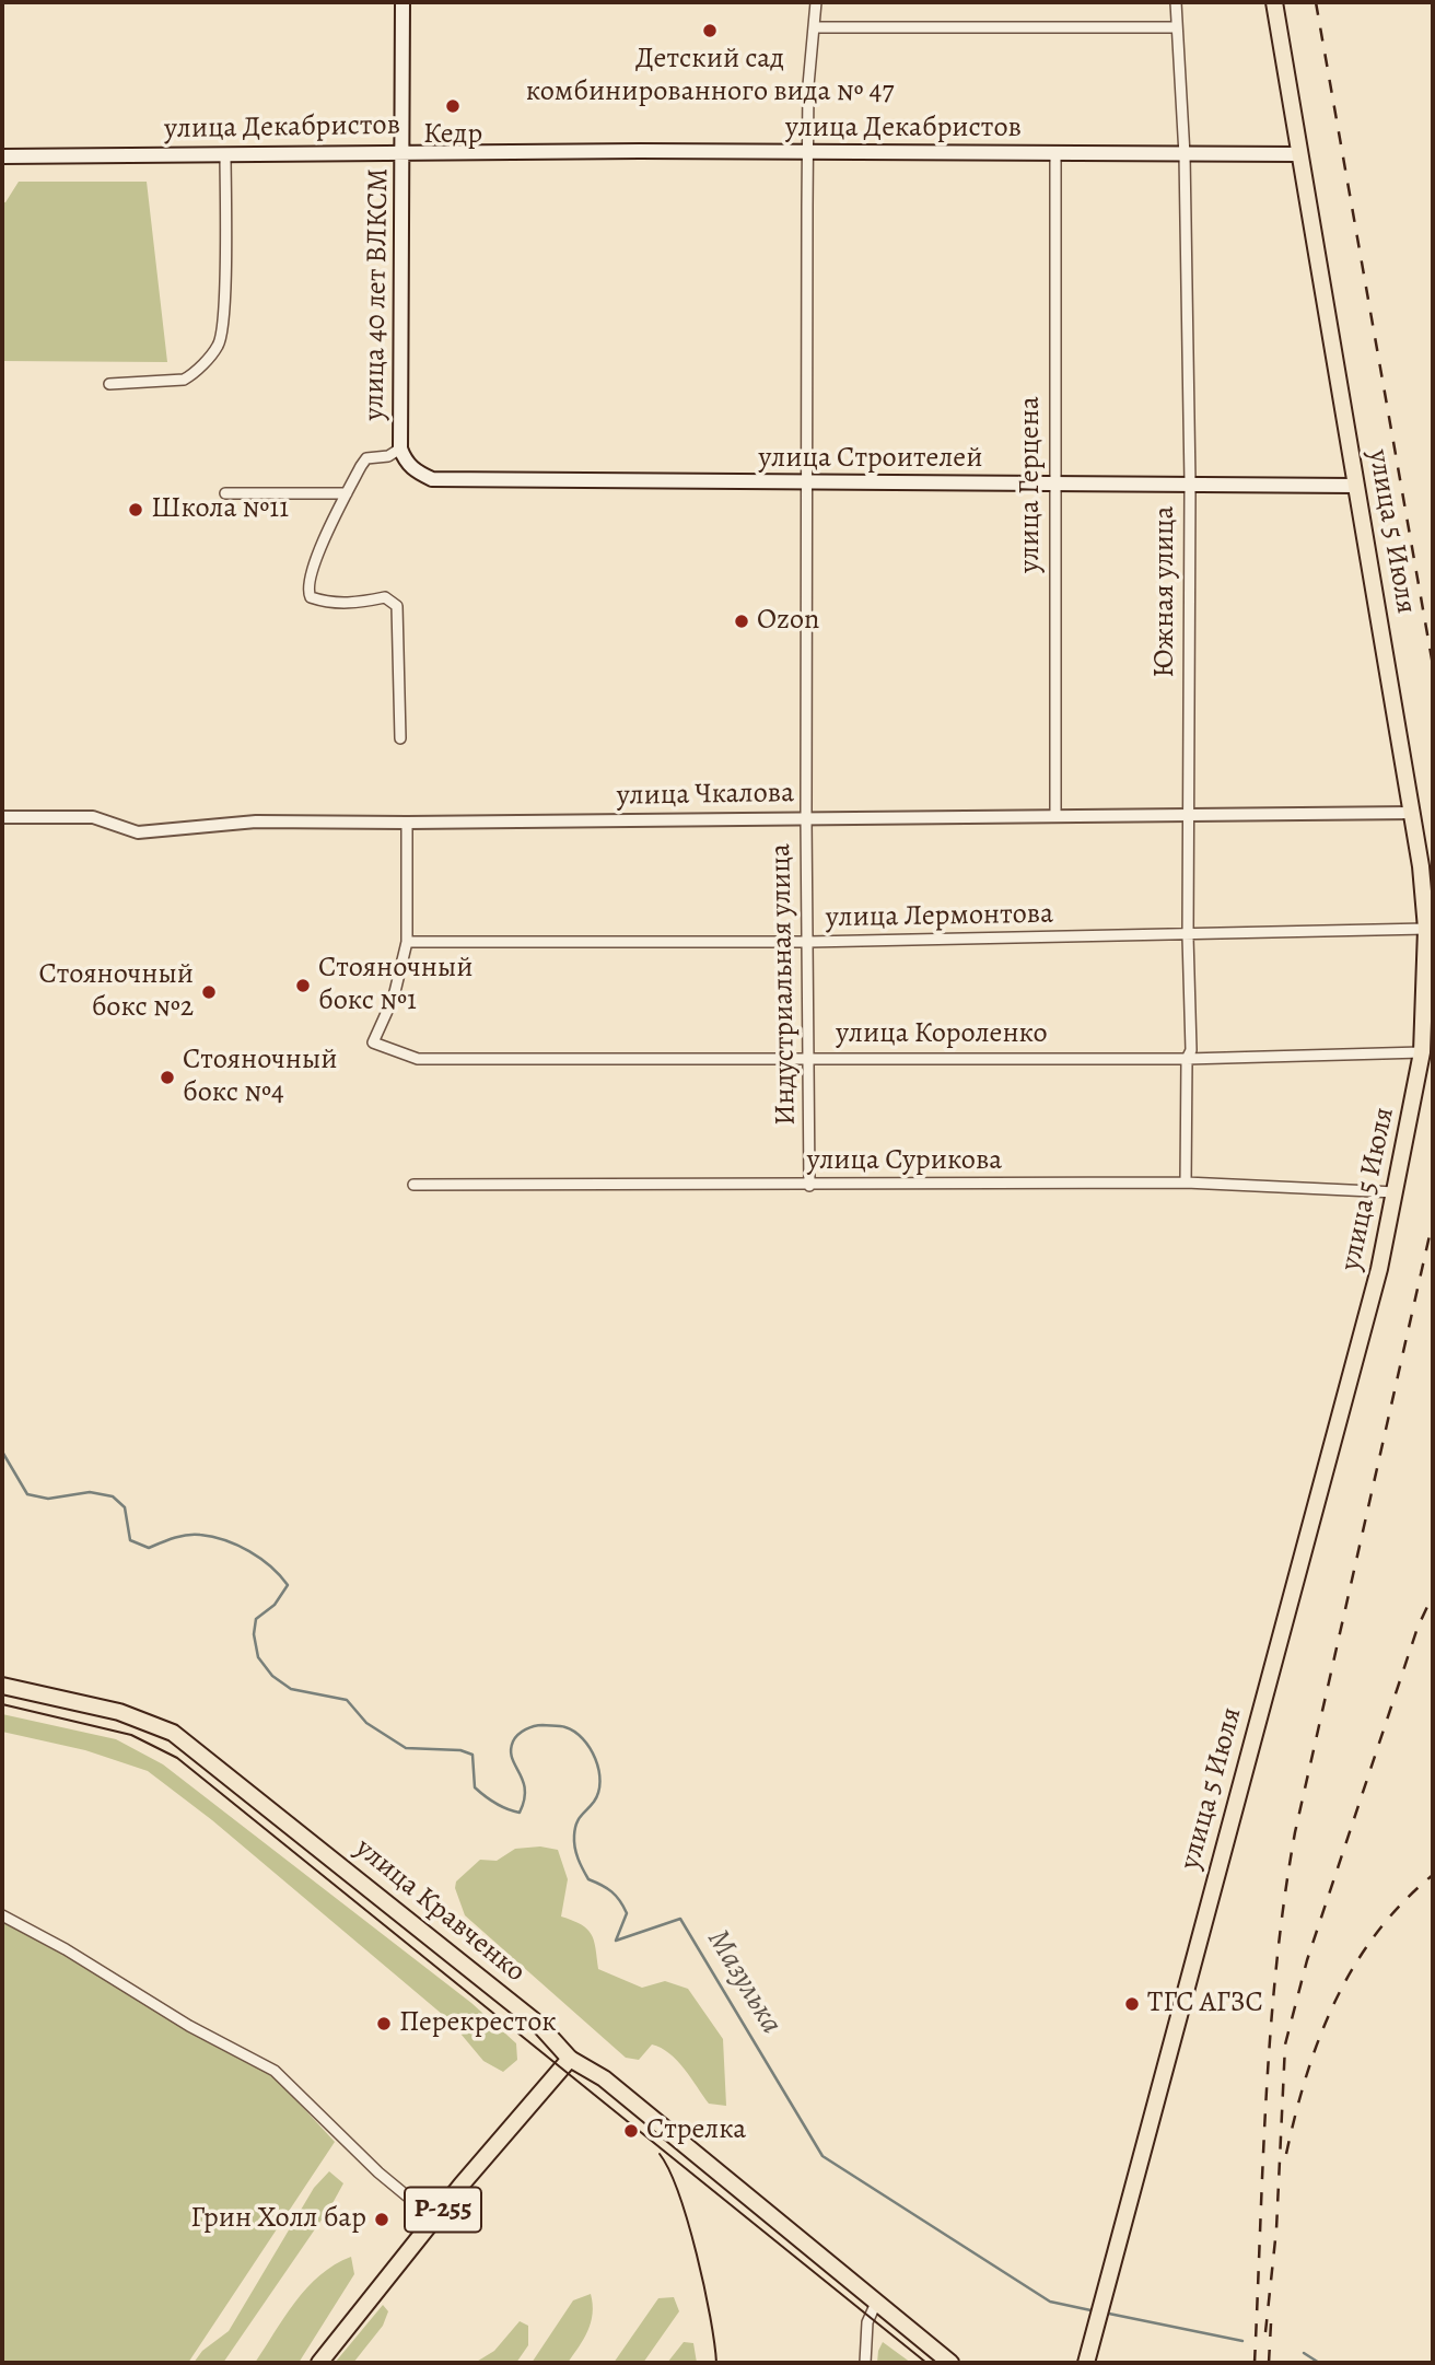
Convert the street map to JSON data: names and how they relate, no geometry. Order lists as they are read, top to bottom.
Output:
{
  "streets": {
    "main road": [
      "улица Декабристов",
      "улица 40 лет ВЛКСМ",
      "улица Строителей",
      "улица 5 Июля",
      "улица Кравченко",
      "Р-255"
    ],
    "street": [
      "улица Герцена",
      "Южная улица",
      "улица Чкалова",
      "улица Лермонтова",
      "Индустриальная улица",
      "улица Короленко",
      "улица Сурикова"
    ]
  },
  "crossings": [
    ["улица Декабристов", "улица 40 лет ВЛКСМ"],
    ["улица Декабристов", "улица Герцена"],
    ["улица Декабристов", "улица 5 Июля"],
    ["улица Декабристов", "Южная улица"],
    ["улица Декабристов", "Индустриальная улица"],
    ["улица 40 лет ВЛКСМ", "улица Строителей"],
    ["улица Строителей", "улица Герцена"],
    ["улица Строителей", "улица 5 Июля"],
    ["улица Строителей", "Южная улица"],
    ["улица Строителей", "Индустриальная улица"],
    ["улица Герцена", "улица Чкалова"],
    ["улица 5 Июля", "улица Чкалова"],
    ["улица 5 Июля", "улица Лермонтова"],
    ["улица 5 Июля", "улица Короленко"],
    ["улица 5 Июля", "улица Сурикова"],
    ["Южная улица", "улица Чкалова"],
    ["Южная улица", "улица Лермонтова"],
    ["Южная улица", "улица Короленко"],
    ["Южная улица", "улица Сурикова"],
    ["улица Чкалова", "Индустриальная улица"],
    ["улица Лермонтова", "Индустриальная улица"],
    ["улица Лермонтова", "улица Короленко"],
    ["Индустриальная улица", "улица Короленко"],
    ["Индустриальная улица", "улица Сурикова"],
    ["улица Кравченко", "Р-255"]
  ],
  "water": ["Мазулька"],
  "places": [
    "Детский сад комбинированного вида № 47",
    "Кедр",
    "Школа №11",
    "Ozon",
    "Стояночный бокс №1",
    "Стояночный бокс №2",
    "Стояночный бокс №4",
    "ТГС АГЗС",
    "Перекресток",
    "Стрелка",
    "Грин Холл бар"
  ]
}
